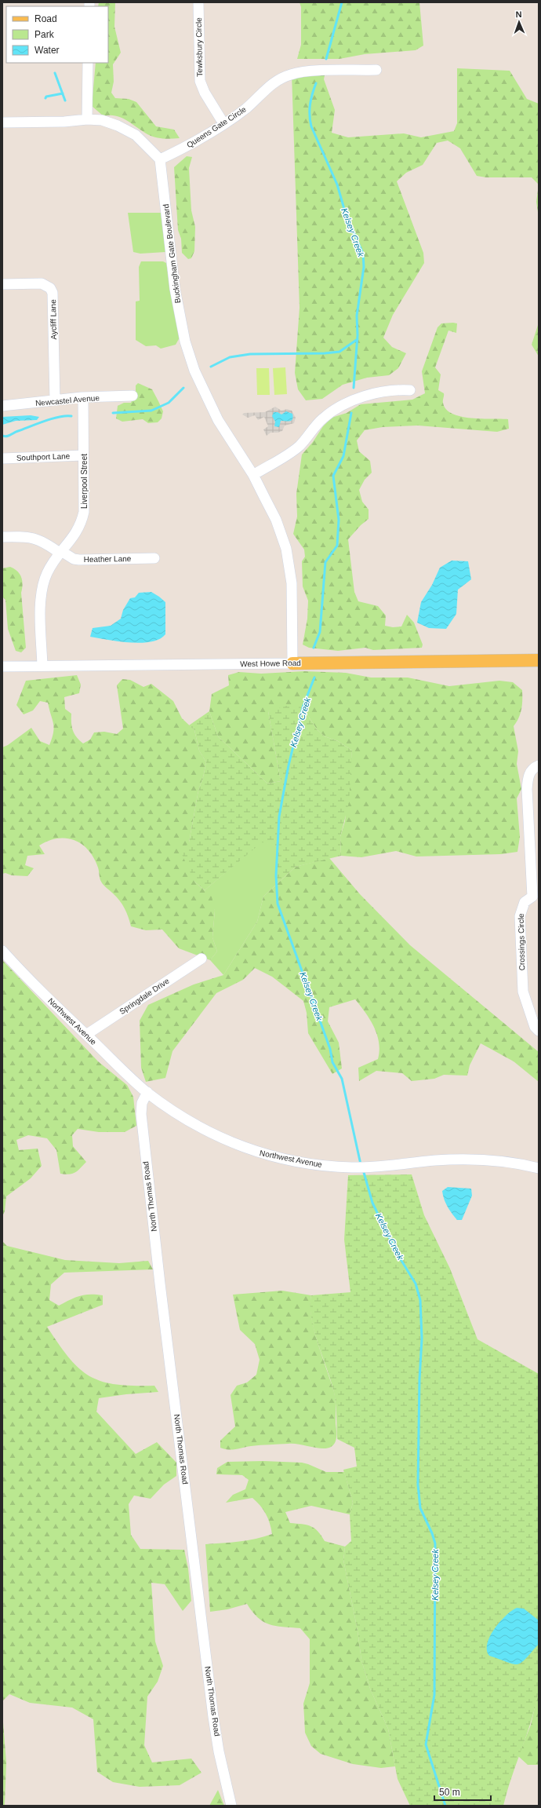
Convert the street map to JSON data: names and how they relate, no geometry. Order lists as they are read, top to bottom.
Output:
{
  "streets": {
    "main road": ["West Howe Road"],
    "street": [
      "Tewksbury Circle",
      "Queens Gate Circle",
      "Buckingham Gate Boulevard",
      "Aycliff Lane",
      "Newcastel Avenue",
      "Southport Lane",
      "Liverpool Street",
      "Heather Lane",
      "Crossings Circle",
      "Springdale Drive",
      "Northwest Avenue",
      "North Thomas Road"
    ]
  },
  "crossings": [
    ["Tewksbury Circle", "Queens Gate Circle"],
    ["Queens Gate Circle", "Buckingham Gate Boulevard"],
    ["Buckingham Gate Boulevard", "West Howe Road"],
    ["Aycliff Lane", "Newcastel Avenue"],
    ["Newcastel Avenue", "Liverpool Street"],
    ["Southport Lane", "Liverpool Street"],
    ["Liverpool Street", "Heather Lane"],
    ["Liverpool Street", "West Howe Road"],
    ["Springdale Drive", "Northwest Avenue"],
    ["Northwest Avenue", "North Thomas Road"]
  ],
  "water": ["Kelsey Creek"],
  "legend": ["Road", "Park", "Water"],
  "scale_bar": "50 m",
  "north": "top"
}
